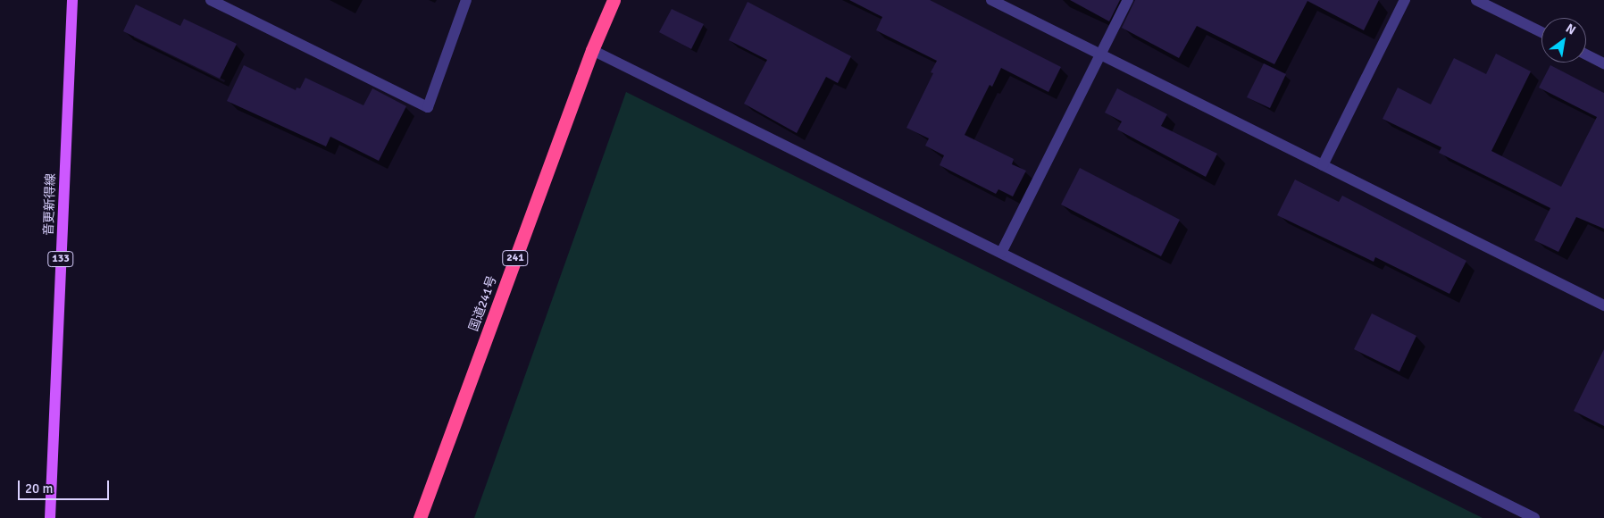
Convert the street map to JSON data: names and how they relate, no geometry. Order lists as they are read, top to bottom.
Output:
{
  "streets": {
    "highway": ["241", "国道241号"],
    "main road": ["音更新得線", "133"]
  },
  "scale_bar": "20 m",
  "north": "top right"
}
